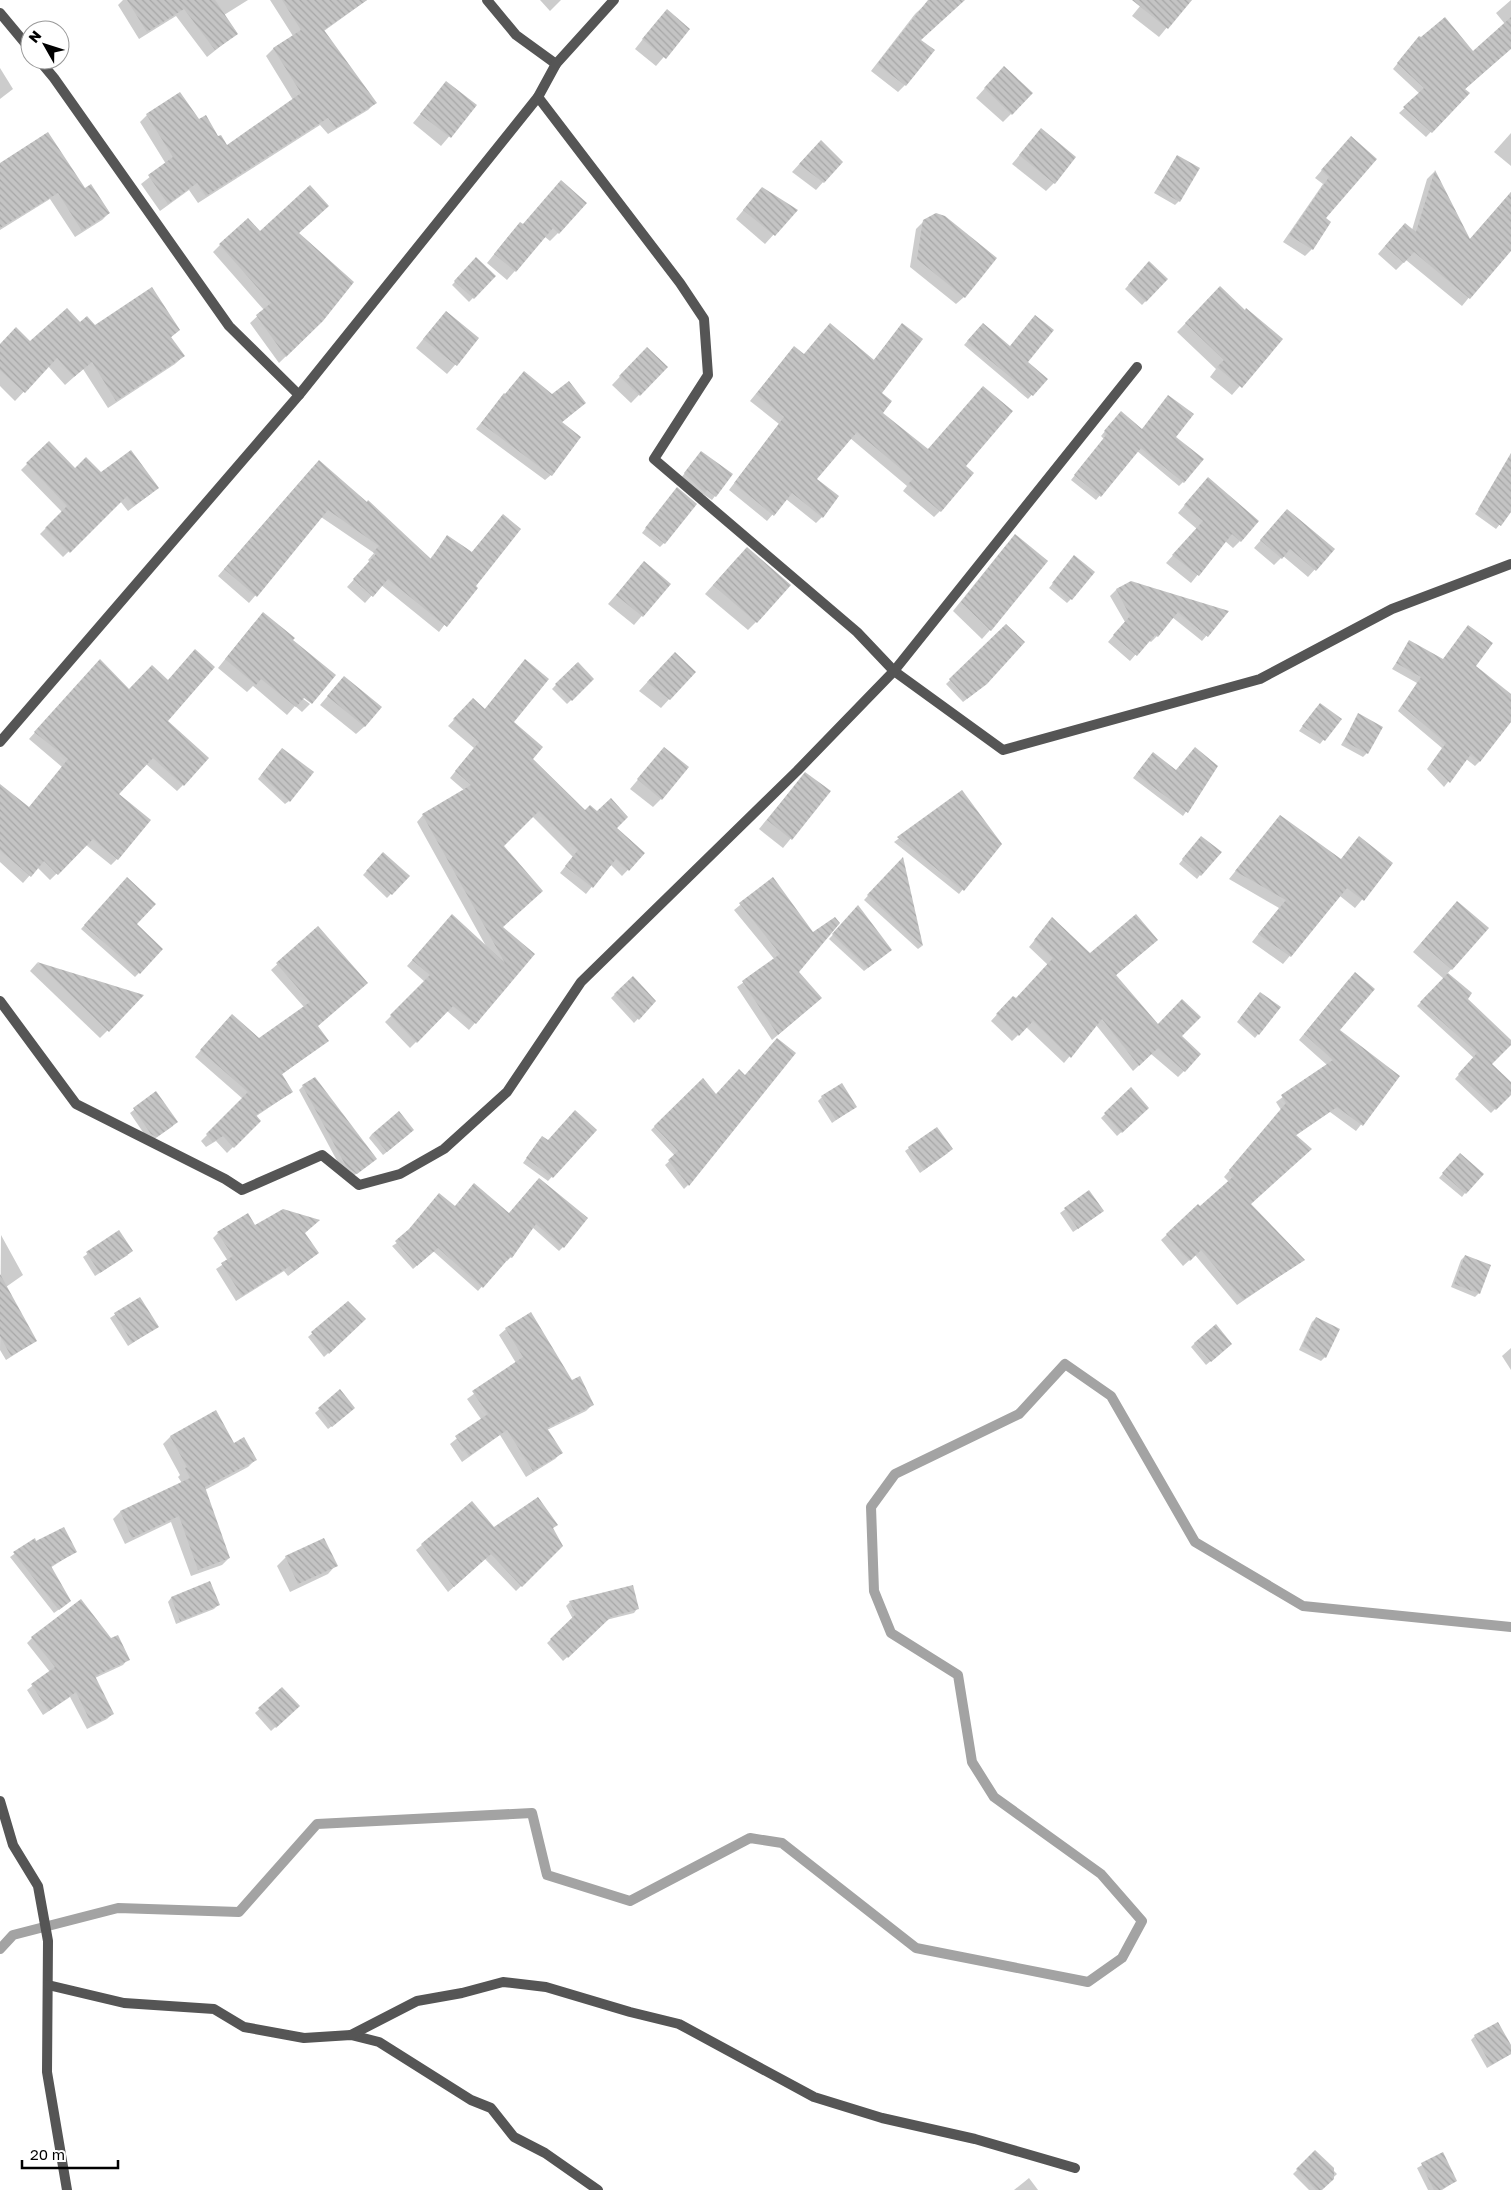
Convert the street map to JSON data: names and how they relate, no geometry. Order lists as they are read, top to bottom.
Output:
{
  "scale_bar": "20 m",
  "north": "top left"
}
